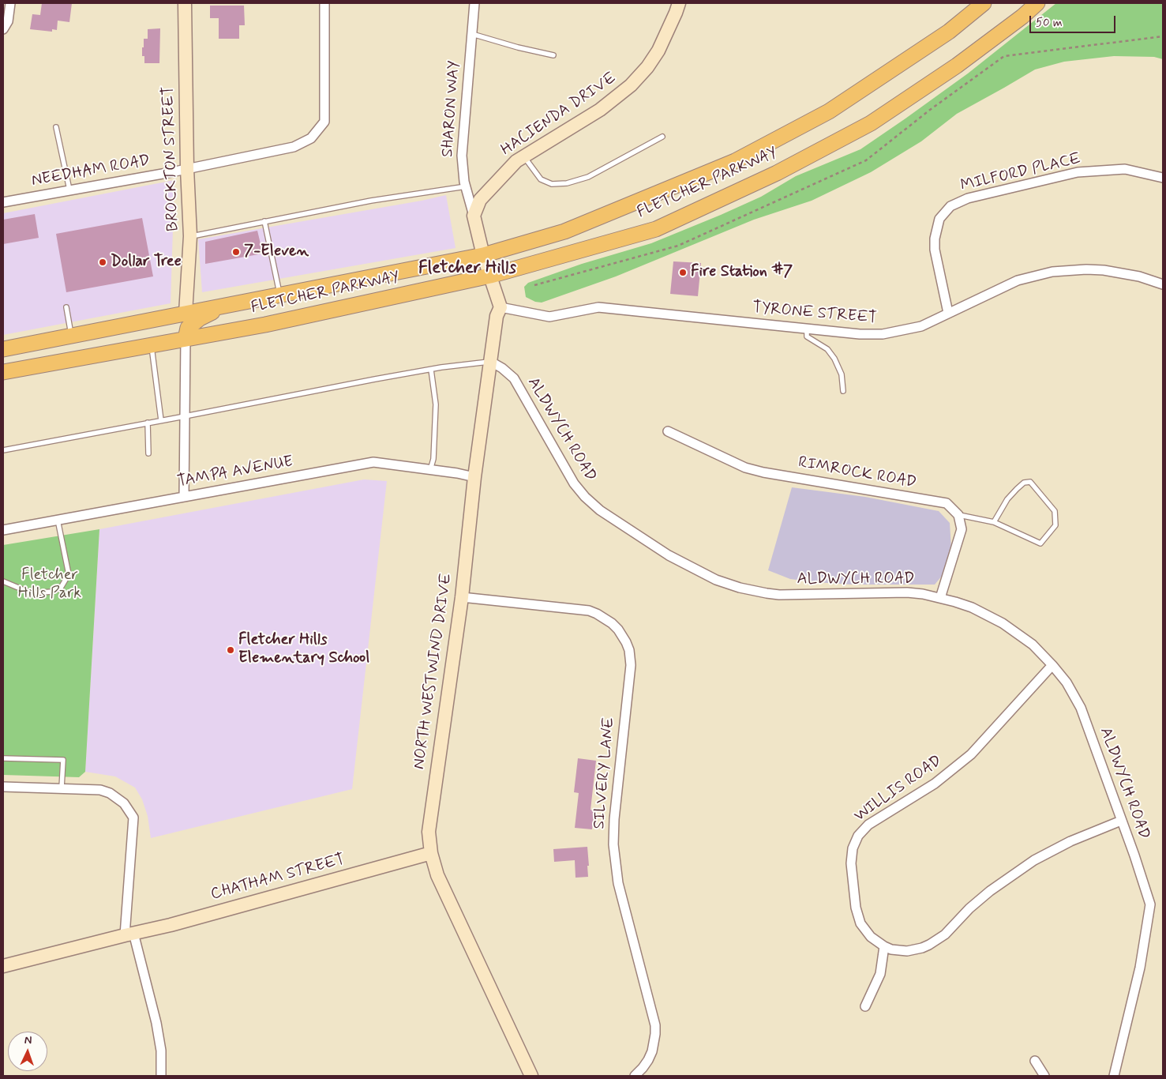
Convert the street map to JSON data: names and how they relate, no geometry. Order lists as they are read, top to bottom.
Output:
{
  "streets": {
    "main road": ["FLETCHER PARKWAY"],
    "street": [
      "SHARON WAY",
      "HACIENDA DRIVE",
      "BROCKTON STREET",
      "NEEDHAM ROAD",
      "MILFORD PLACE",
      "TYRONE STREET",
      "ALDWYCH ROAD",
      "TAMPA AVENUE",
      "RIMROCK ROAD",
      "NORTH WESTWIND DRIVE",
      "SILVERY LANE",
      "WILLIS ROAD",
      "CHATHAM STREET"
    ]
  },
  "crossings": [
    ["SHARON WAY", "HACIENDA DRIVE"],
    ["BROCKTON STREET", "NEEDHAM ROAD"],
    ["BROCKTON STREET", "FLETCHER PARKWAY"],
    ["MILFORD PLACE", "TYRONE STREET"],
    ["TYRONE STREET", "NORTH WESTWIND DRIVE"],
    ["ALDWYCH ROAD", "NORTH WESTWIND DRIVE"],
    ["ALDWYCH ROAD", "WILLIS ROAD"],
    ["TAMPA AVENUE", "NORTH WESTWIND DRIVE"],
    ["NORTH WESTWIND DRIVE", "SILVERY LANE"],
    ["NORTH WESTWIND DRIVE", "CHATHAM STREET"]
  ],
  "districts": ["Fletcher Hills"],
  "parks": ["Fletcher Hills Park"],
  "places": [
    "7-Eleven",
    "Dollar Tree",
    "Fire Station #7",
    "Fletcher Hills Elementary School"
  ],
  "scale_bar": "50 m",
  "north": "top"
}
